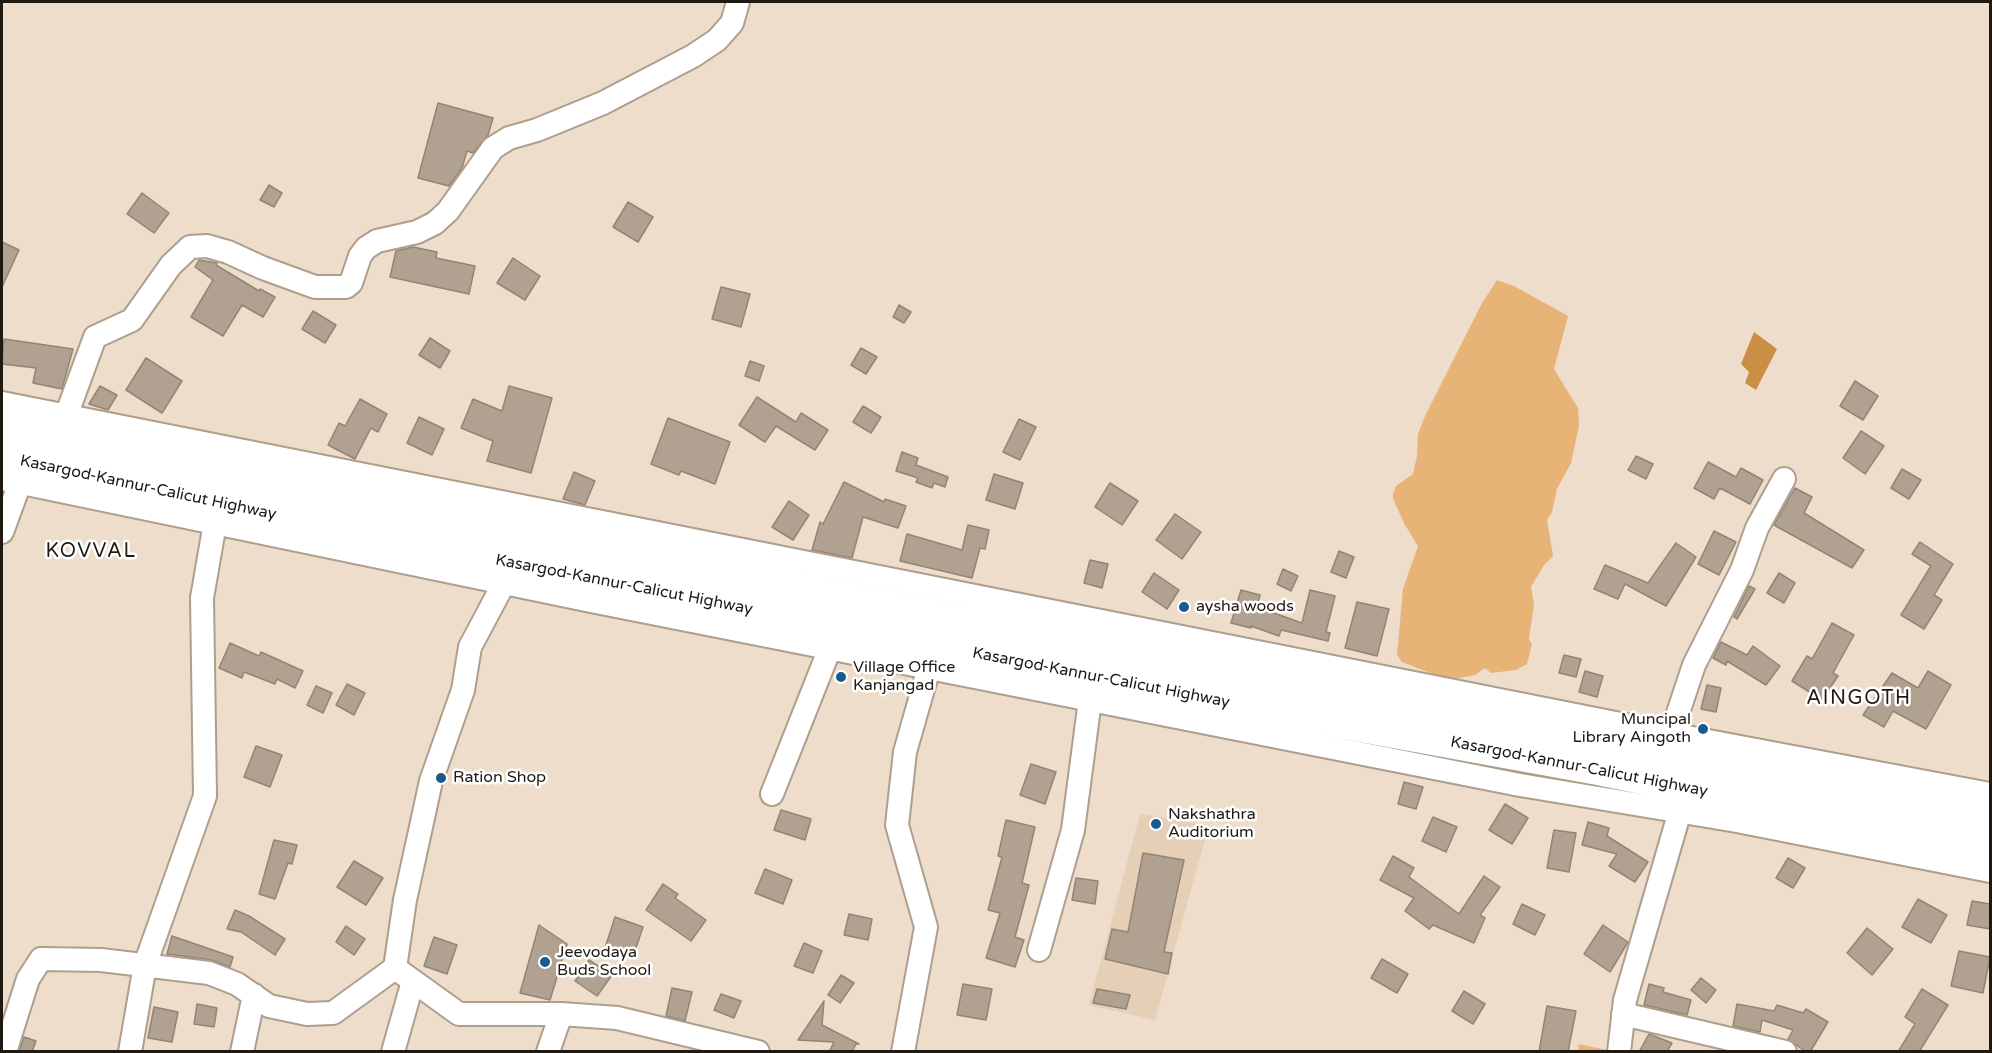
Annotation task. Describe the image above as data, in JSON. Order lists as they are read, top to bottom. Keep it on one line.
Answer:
{"streets":{"highway":["Kasargod-Kannur-Calicut Highway"]},"districts":["KOVVAL","AINGOTH"],"places":["aysha woods","Village Office Kanjangad","Muncipal Library Aingoth","Ration Shop","Nakshathra Auditorium","Jeevodaya Buds School"]}
